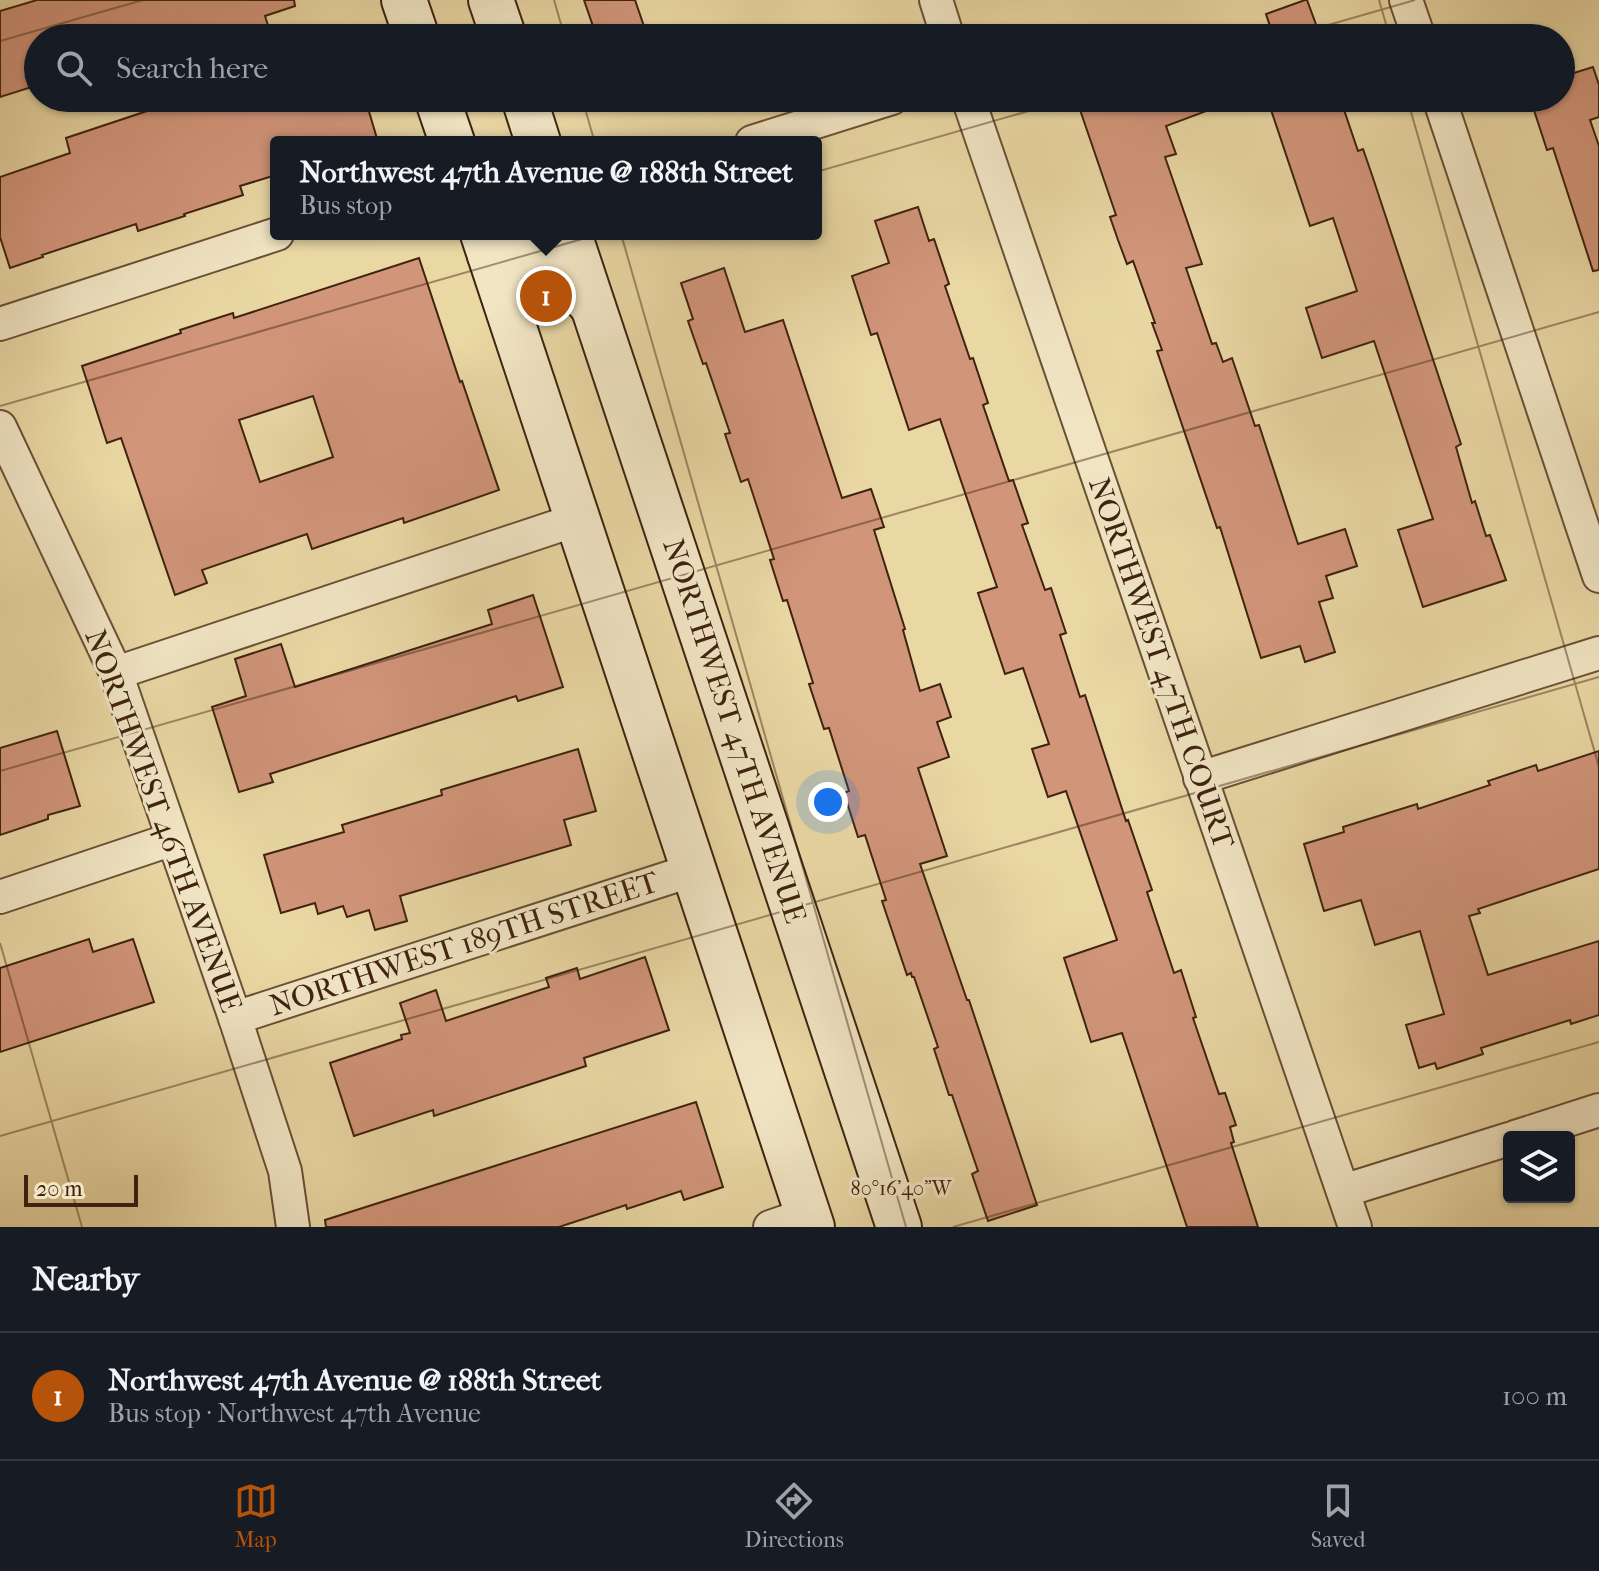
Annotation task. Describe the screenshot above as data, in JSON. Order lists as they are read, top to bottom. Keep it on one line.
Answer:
{"streets":{"main road":["NORTHWEST 47TH AVENUE"],"street":["NORTHWEST 47TH COURT","NORTHWEST 46TH AVENUE","NORTHWEST 189TH STREET"]},"crossings":[["NORTHWEST 46TH AVENUE","NORTHWEST 189TH STREET"]],"scale_bar":"20 m","page":{"search":"Search here","popup":["Northwest 47th Avenue @ 188th Street","Bus stop"],"pins":"1","scale":"20 m","heading":"Nearby","list":[{"mark":"1","name":"Northwest 47th Avenue @ 188th Street","note":"Bus stop · Northwest 47th Avenue","value":"100 m"}],"nav":["Map","Directions","Saved"]},"coordinates":["80°16'40\"W"]}
